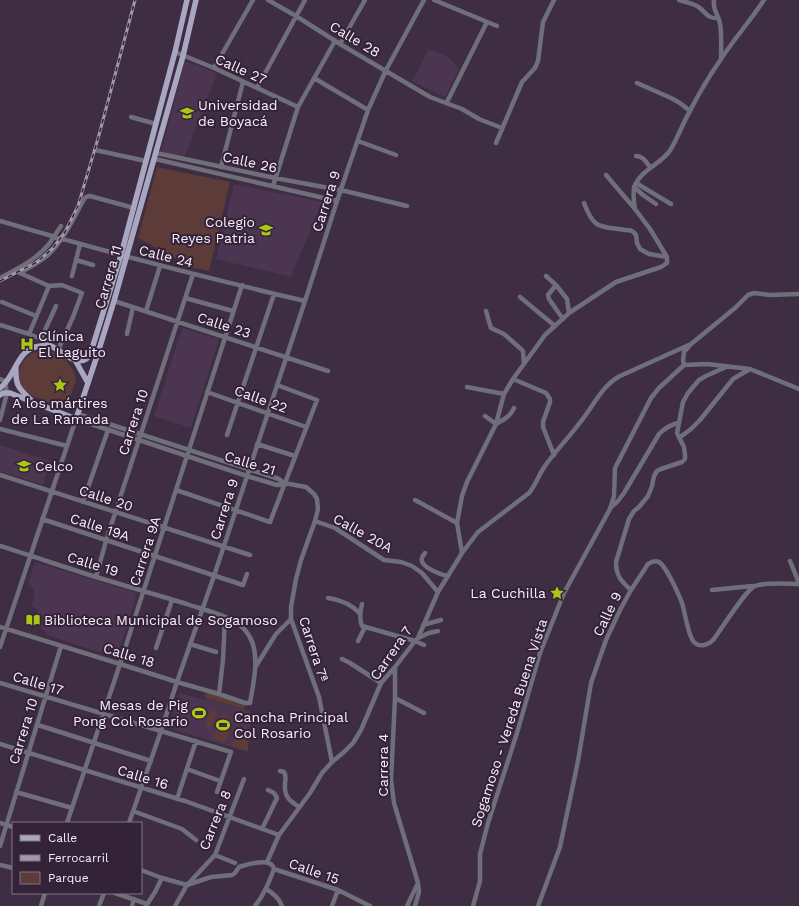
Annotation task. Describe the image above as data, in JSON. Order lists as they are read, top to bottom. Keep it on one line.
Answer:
{"streets":{"main road":["Carrera 11","Calle 21"],"street":["Calle 28","Calle 27","Calle 26","Carrera 9","Calle 24","Calle 23","Calle 22","Carrera 10","Calle 20","Calle 19A","Calle 20A","Carrera 9A","Calle 19","Calle 9","Carrera 7ª","Carrera 7","Calle 18","Calle 17","Sogamoso - Vereda Buena Vista","Carrera 4","Calle 16","Carrera 8","Calle 15"]},"crossings":[["Calle 28","Carrera 9"],["Calle 27","Carrera 11"],["Calle 26","Carrera 9"],["Calle 26","Carrera 11"],["Carrera 9","Calle 24"],["Carrera 9","Calle 23"],["Carrera 9","Calle 22"],["Carrera 9","Calle 21"],["Carrera 9","Calle 20"],["Carrera 9","Calle 19A"],["Carrera 9","Calle 19"],["Carrera 9","Calle 18"],["Carrera 9","Calle 17"],["Carrera 9","Calle 16"],["Calle 24","Carrera 11"],["Calle 24","Carrera 10"],["Calle 24","Carrera 9A"],["Carrera 11","Calle 23"],["Carrera 11","Calle 21"],["Carrera 11","Calle 20"],["Carrera 11","Calle 19A"],["Carrera 11","Calle 19"],["Carrera 11","Calle 18"],["Calle 23","Carrera 10"],["Calle 23","Carrera 9A"],["Calle 22","Carrera 9A"],["Carrera 10","Calle 21"],["Carrera 10","Calle 20"],["Carrera 10","Calle 19A"],["Carrera 10","Calle 19"],["Carrera 10","Calle 18"],["Carrera 10","Calle 17"],["Carrera 10","Calle 16"],["Calle 21","Carrera 9A"],["Calle 21","Carrera 7ª"],["Calle 20","Carrera 9A"],["Calle 19A","Carrera 9A"],["Calle 20A","Carrera 7ª"],["Calle 20A","Carrera 7"],["Carrera 9A","Calle 19"],["Carrera 9A","Calle 18"],["Carrera 9A","Calle 17"],["Carrera 9A","Calle 16"],["Carrera 7ª","Carrera 7"],["Carrera 7","Carrera 4"],["Carrera 7","Calle 16"],["Carrera 7","Calle 15"],["Calle 16","Carrera 8"]],"places":{"school or university":["Universidad de Boyacá","Colegio Reyes Patria","Celco"],"hospital":["Clínica El Laguito"],"place":["A los mártires de La Ramada","La Cuchilla"],"library":["Biblioteca Municipal de Sogamoso"],"sports":["Mesas de Pig Pong Col Rosario","Cancha Principal Col Rosario"]},"legend":["Calle","Ferrocarril","Parque"]}
